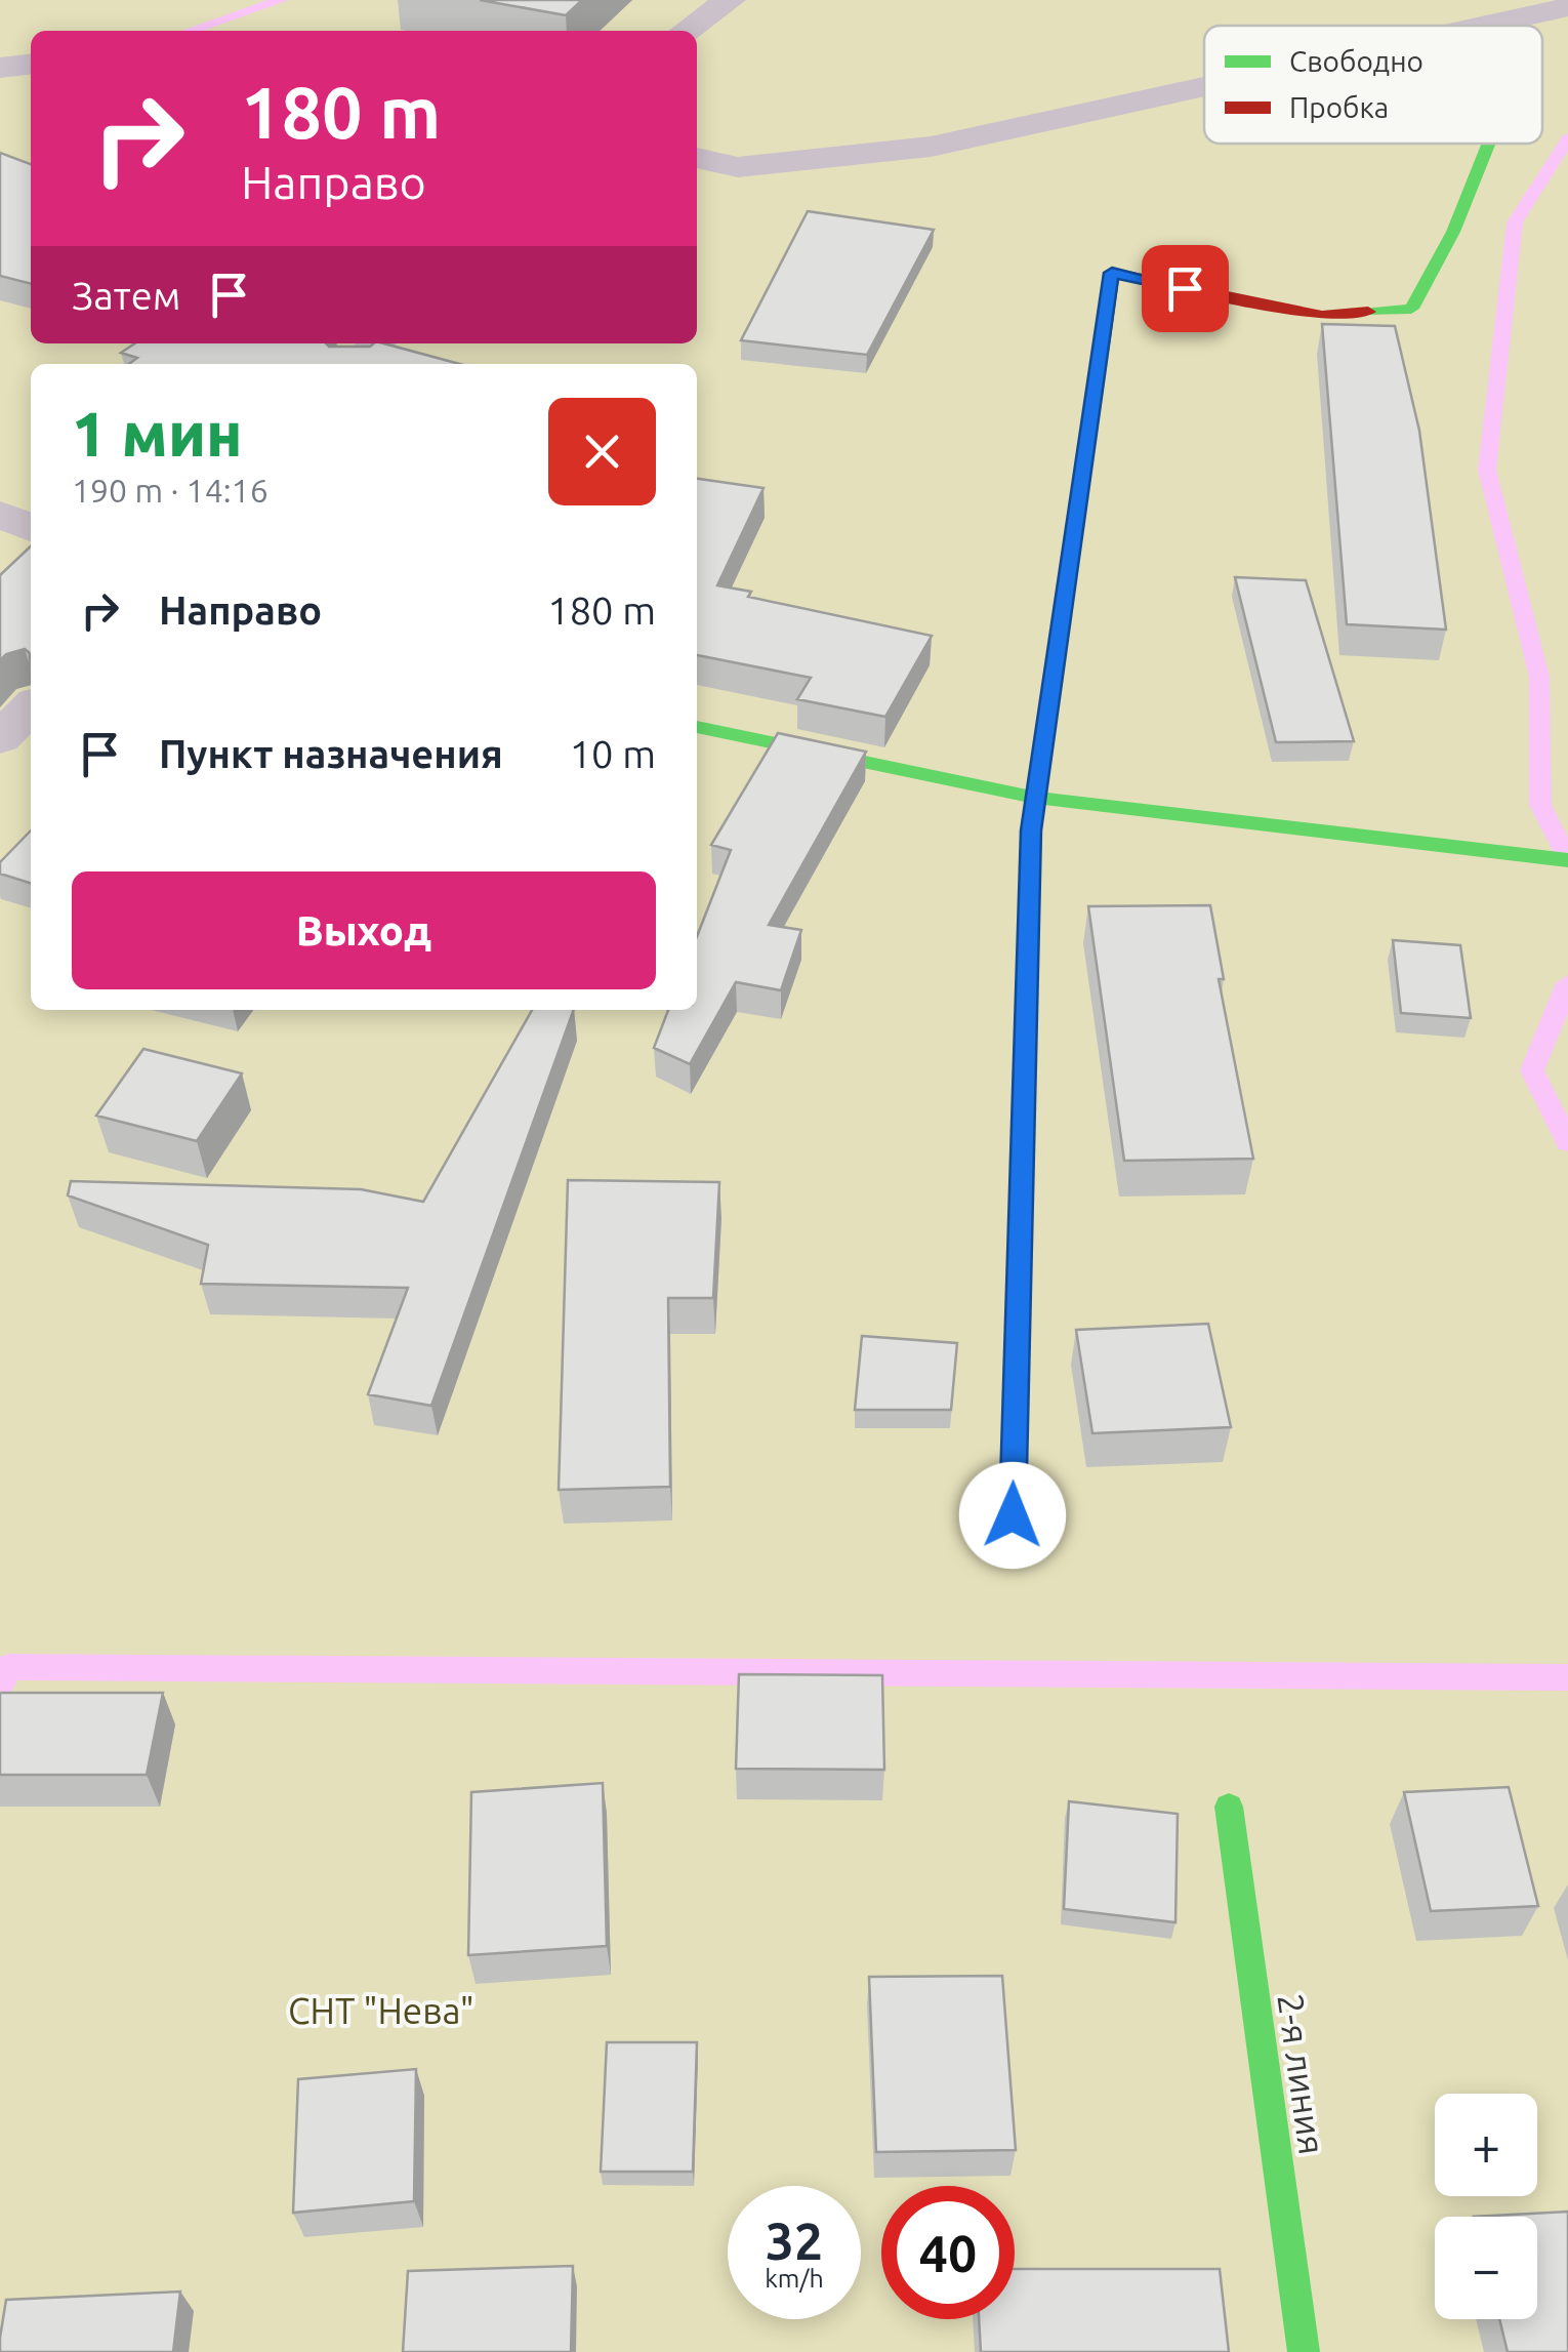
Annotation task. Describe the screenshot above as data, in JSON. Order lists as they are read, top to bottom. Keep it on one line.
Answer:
{"streets":{"street":["2-я линия"]},"parks":["СНТ \"Нева\""],"legend":["Свободно","Пробка"],"page":{"turn":["180 m","Направо"],"then":"Затем","heading":["1 мин","190 m · 14:16"],"list":[{"name":"Направо","value":"180 m"},{"name":"Пункт назначения","value":"10 m"}],"buttons":"Выход","map_buttons":["+","−"],"speed":"32 km/h","limit":"40"}}
